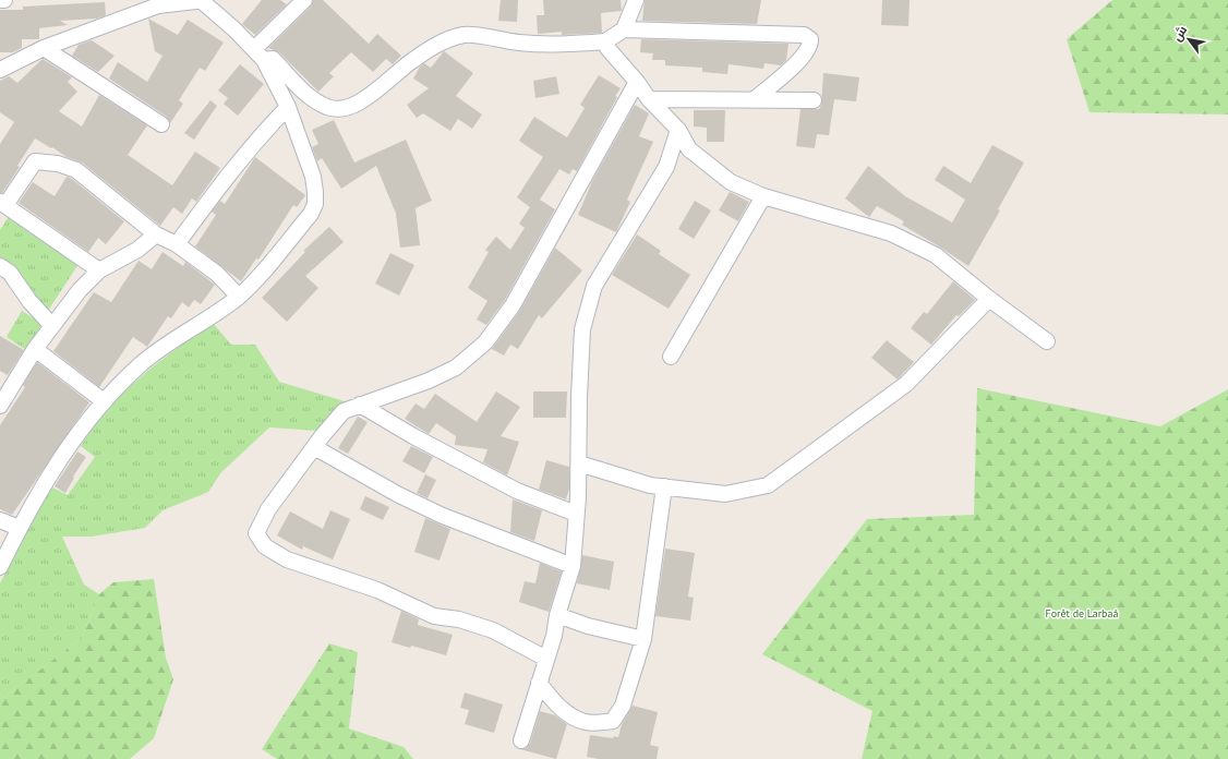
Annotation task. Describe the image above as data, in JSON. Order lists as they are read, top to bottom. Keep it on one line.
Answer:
{"parks":["Forêt de Larbaâ"],"north":"top left"}
